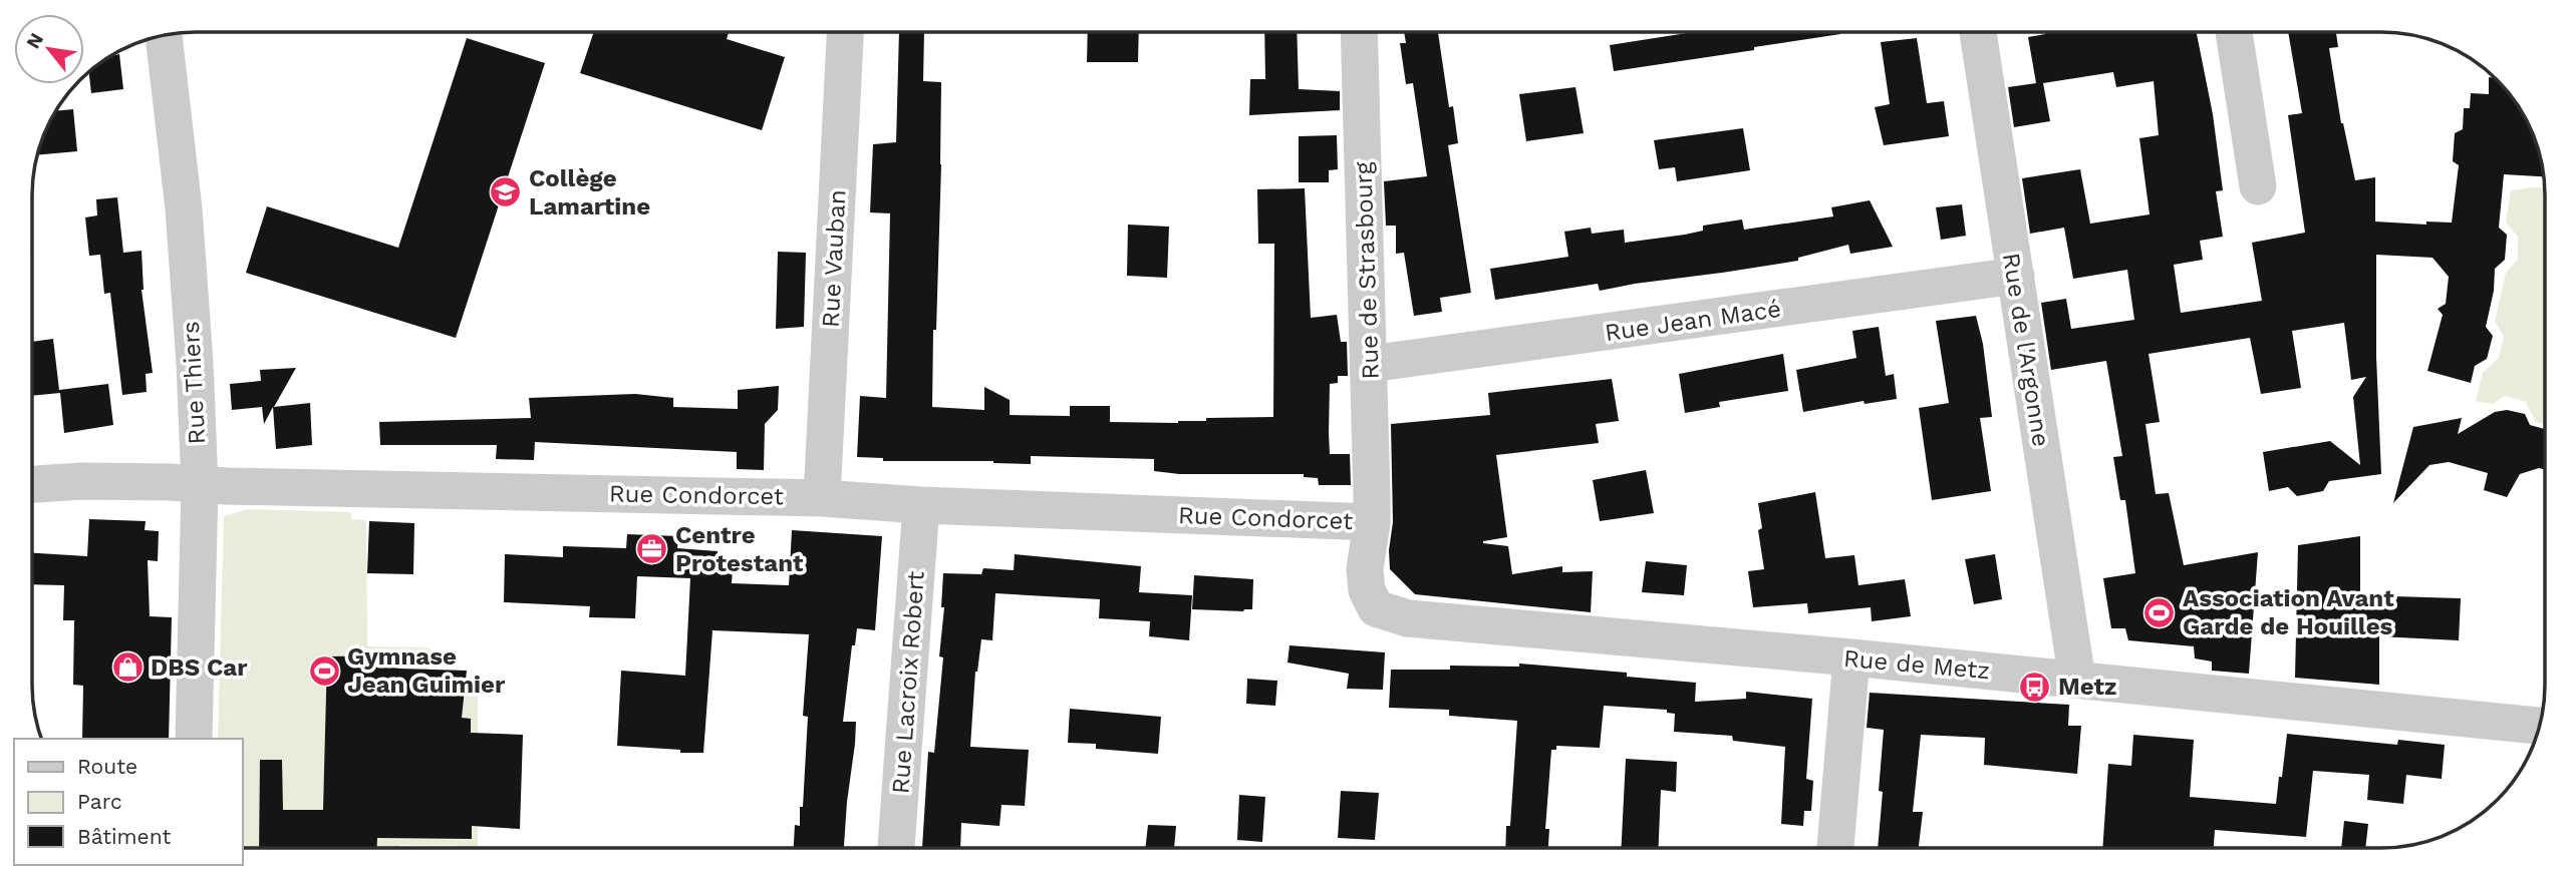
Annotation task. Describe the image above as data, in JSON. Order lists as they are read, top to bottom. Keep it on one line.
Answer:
{"streets":{"street":["Rue Vauban","Rue de Strasbourg","Rue Jean Macé","Rue de l'Argonne","Rue Thiers","Rue Condorcet","Rue de Metz","Rue Lacroix Robert"]},"crossings":[["Rue Vauban","Rue Condorcet"],["Rue de Strasbourg","Rue Jean Macé"],["Rue de Strasbourg","Rue Condorcet"],["Rue de Strasbourg","Rue de Metz"],["Rue Jean Macé","Rue de l'Argonne"],["Rue de l'Argonne","Rue de Metz"],["Rue Thiers","Rue Condorcet"],["Rue Condorcet","Rue de Metz"],["Rue Condorcet","Rue Lacroix Robert"]],"places":{"school or university":["Collège Lamartine"],"office":["Centre Protestant"],"sports":["Association Avant Garde de Houilles","Gymnase Jean Guimier"],"shop":["DBS Car"],"bus stop":["Metz"]},"legend":["Route","Parc","Bâtiment"],"north":"top left"}
